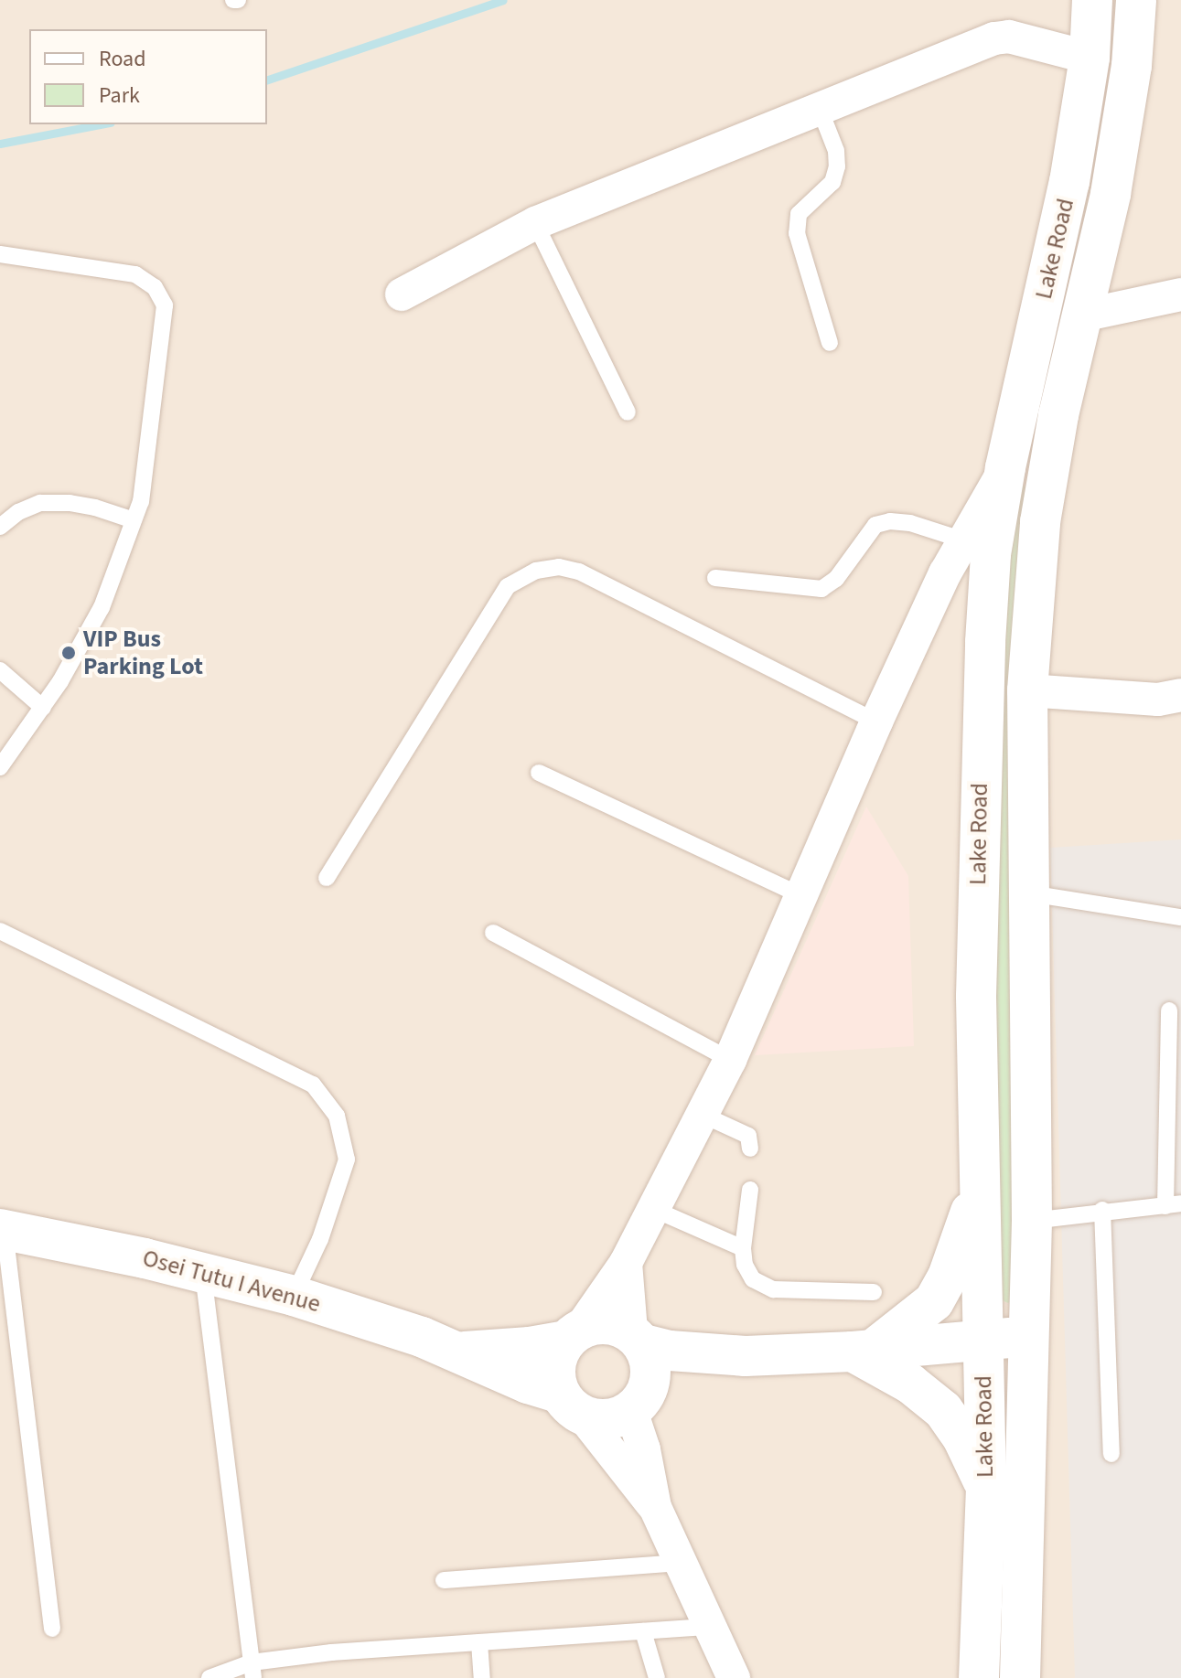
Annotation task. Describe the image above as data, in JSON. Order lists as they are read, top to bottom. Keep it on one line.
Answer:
{"streets":{"main road":["Lake Road","Osei Tutu I Avenue"]},"places":["VIP Bus Parking Lot"],"legend":["Road","Park"]}
